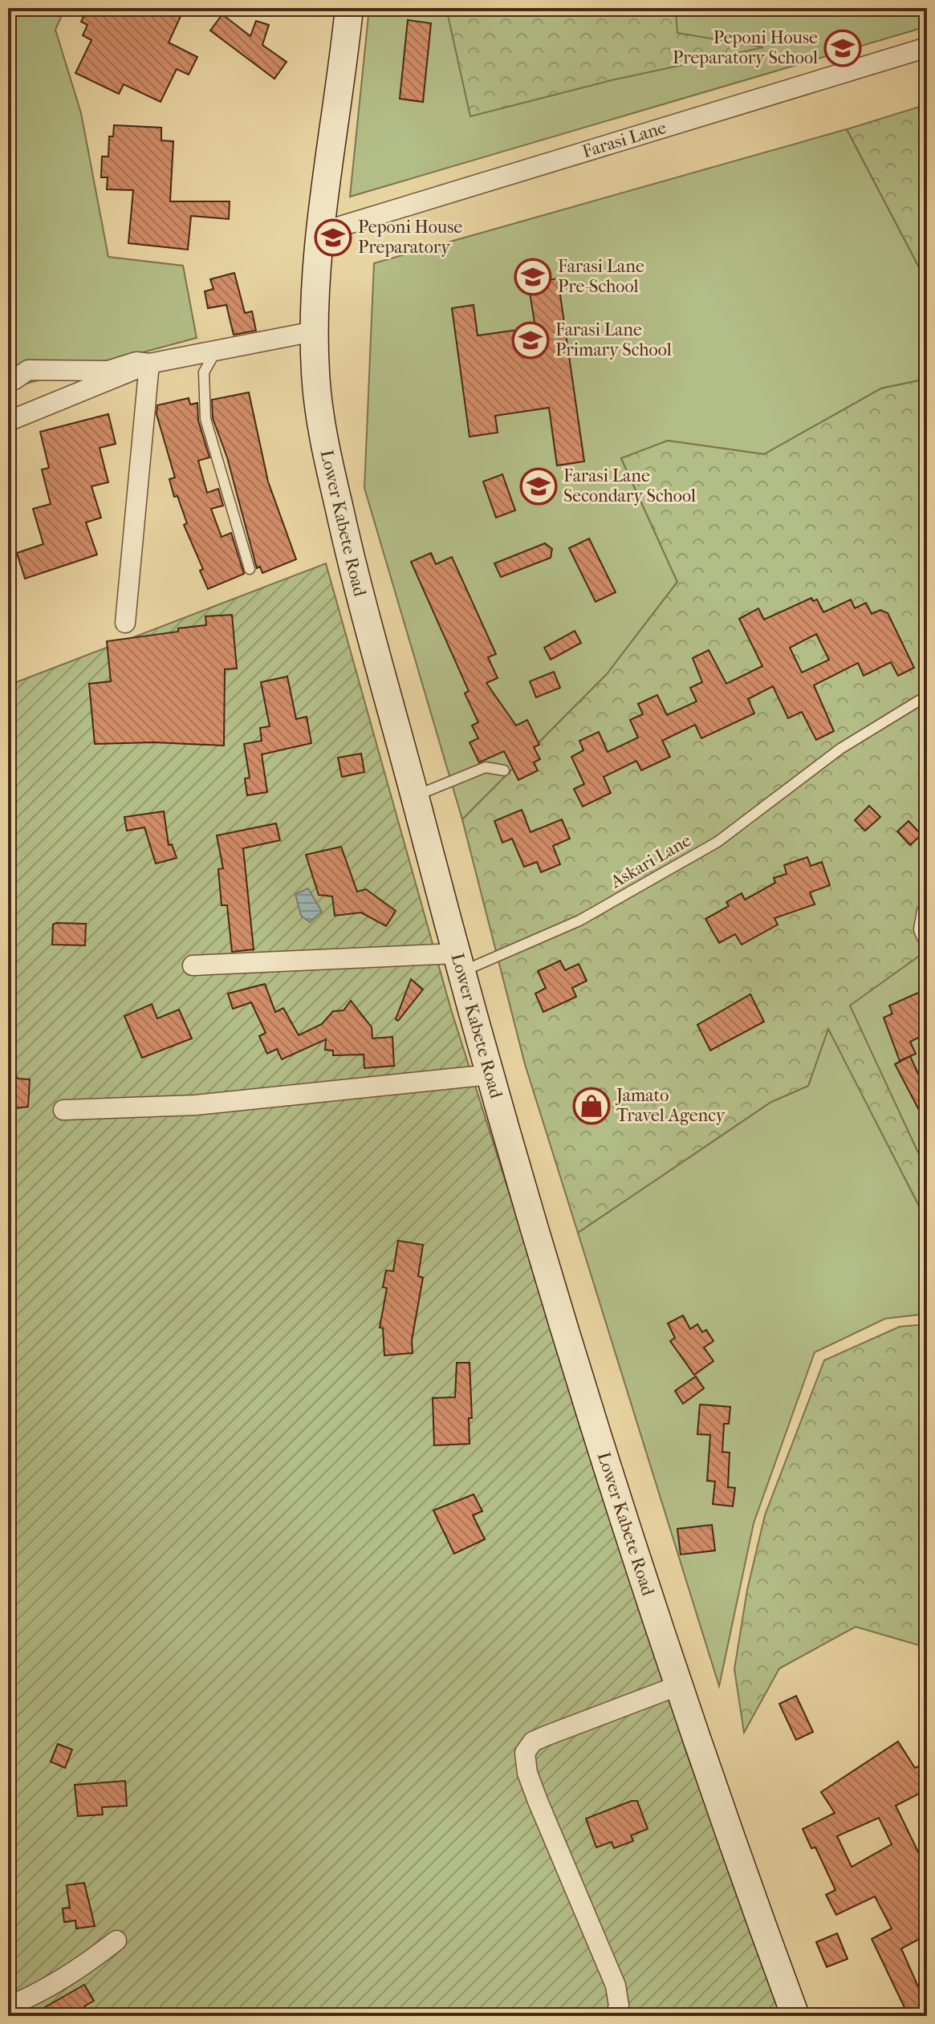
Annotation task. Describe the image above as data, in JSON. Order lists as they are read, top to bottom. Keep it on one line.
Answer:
{"streets":{"main road":["Lower Kabete Road"],"street":["Farasi Lane"],"lane":["Askari Lane"]},"crossings":[["Farasi Lane","Lower Kabete Road"],["Lower Kabete Road","Askari Lane"]],"places":{"school or university":["Peponi House Preparatory School","Peponi House Preparatory","Farasi Lane Pre-School","Farasi Lane Primary School","Farasi Lane Secondary School"],"shop":["Jamato Travel Agency"]}}
